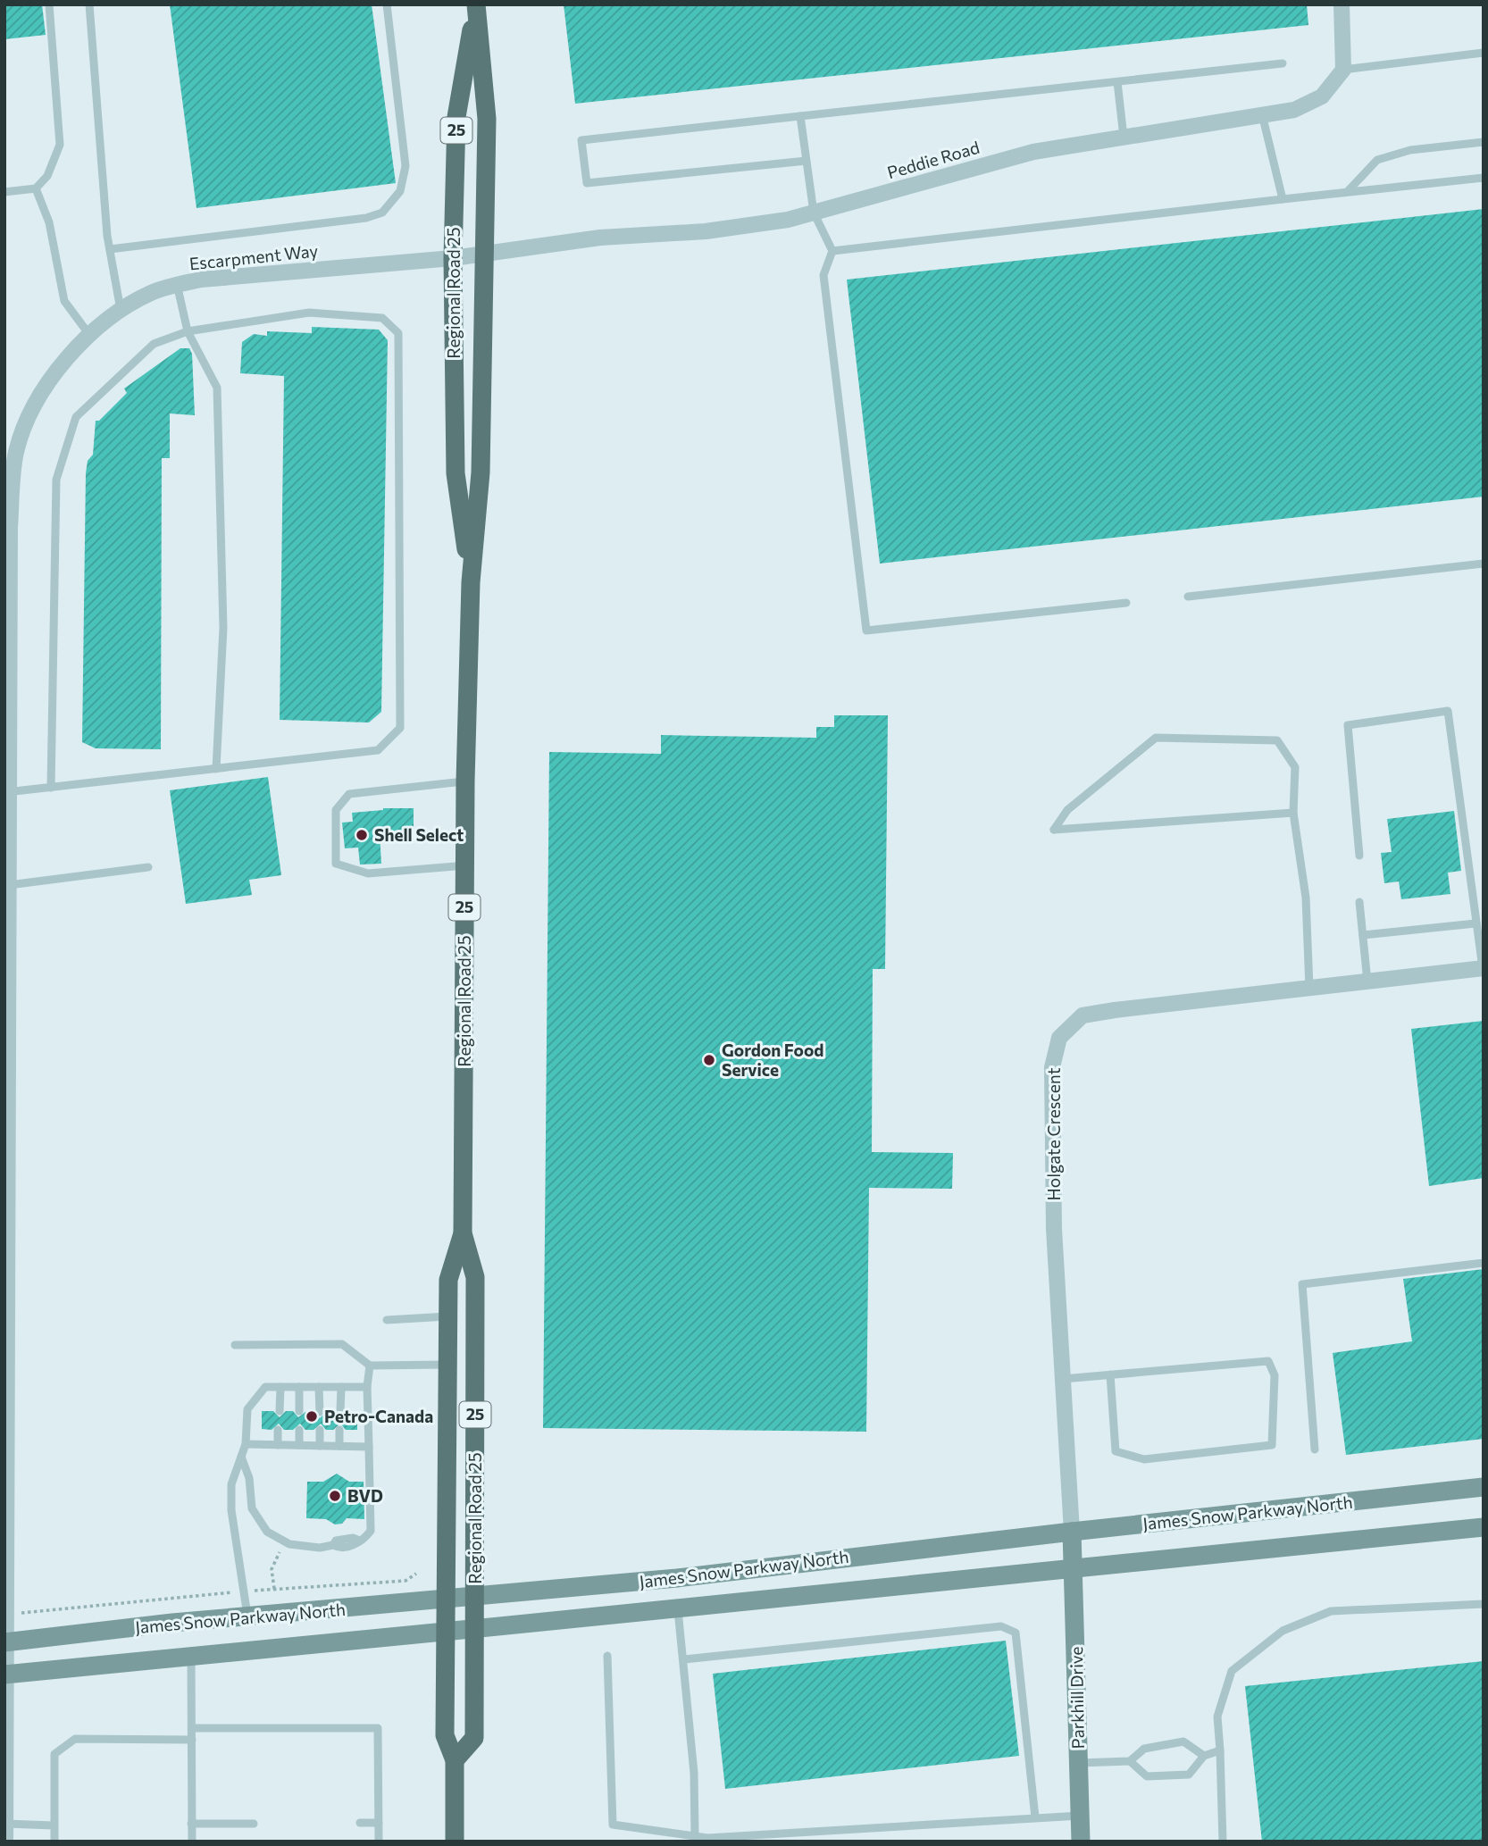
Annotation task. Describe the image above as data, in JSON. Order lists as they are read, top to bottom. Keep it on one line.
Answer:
{"streets":{"main road":["25","Regional Road 25","Holgate Crescent","James Snow Parkway North","Parkhill Drive"],"street":["Peddie Road","Escarpment Way"]},"crossings":[["Peddie Road","Escarpment Way"],["Peddie Road","Regional Road 25"],["Escarpment Way","Regional Road 25"],["Escarpment Way","James Snow Parkway North"],["Regional Road 25","James Snow Parkway North"],["Holgate Crescent","James Snow Parkway North"],["Holgate Crescent","Parkhill Drive"],["James Snow Parkway North","Parkhill Drive"]],"places":["Shell Select","Gordon Food Service","Petro-Canada","BVD"]}
